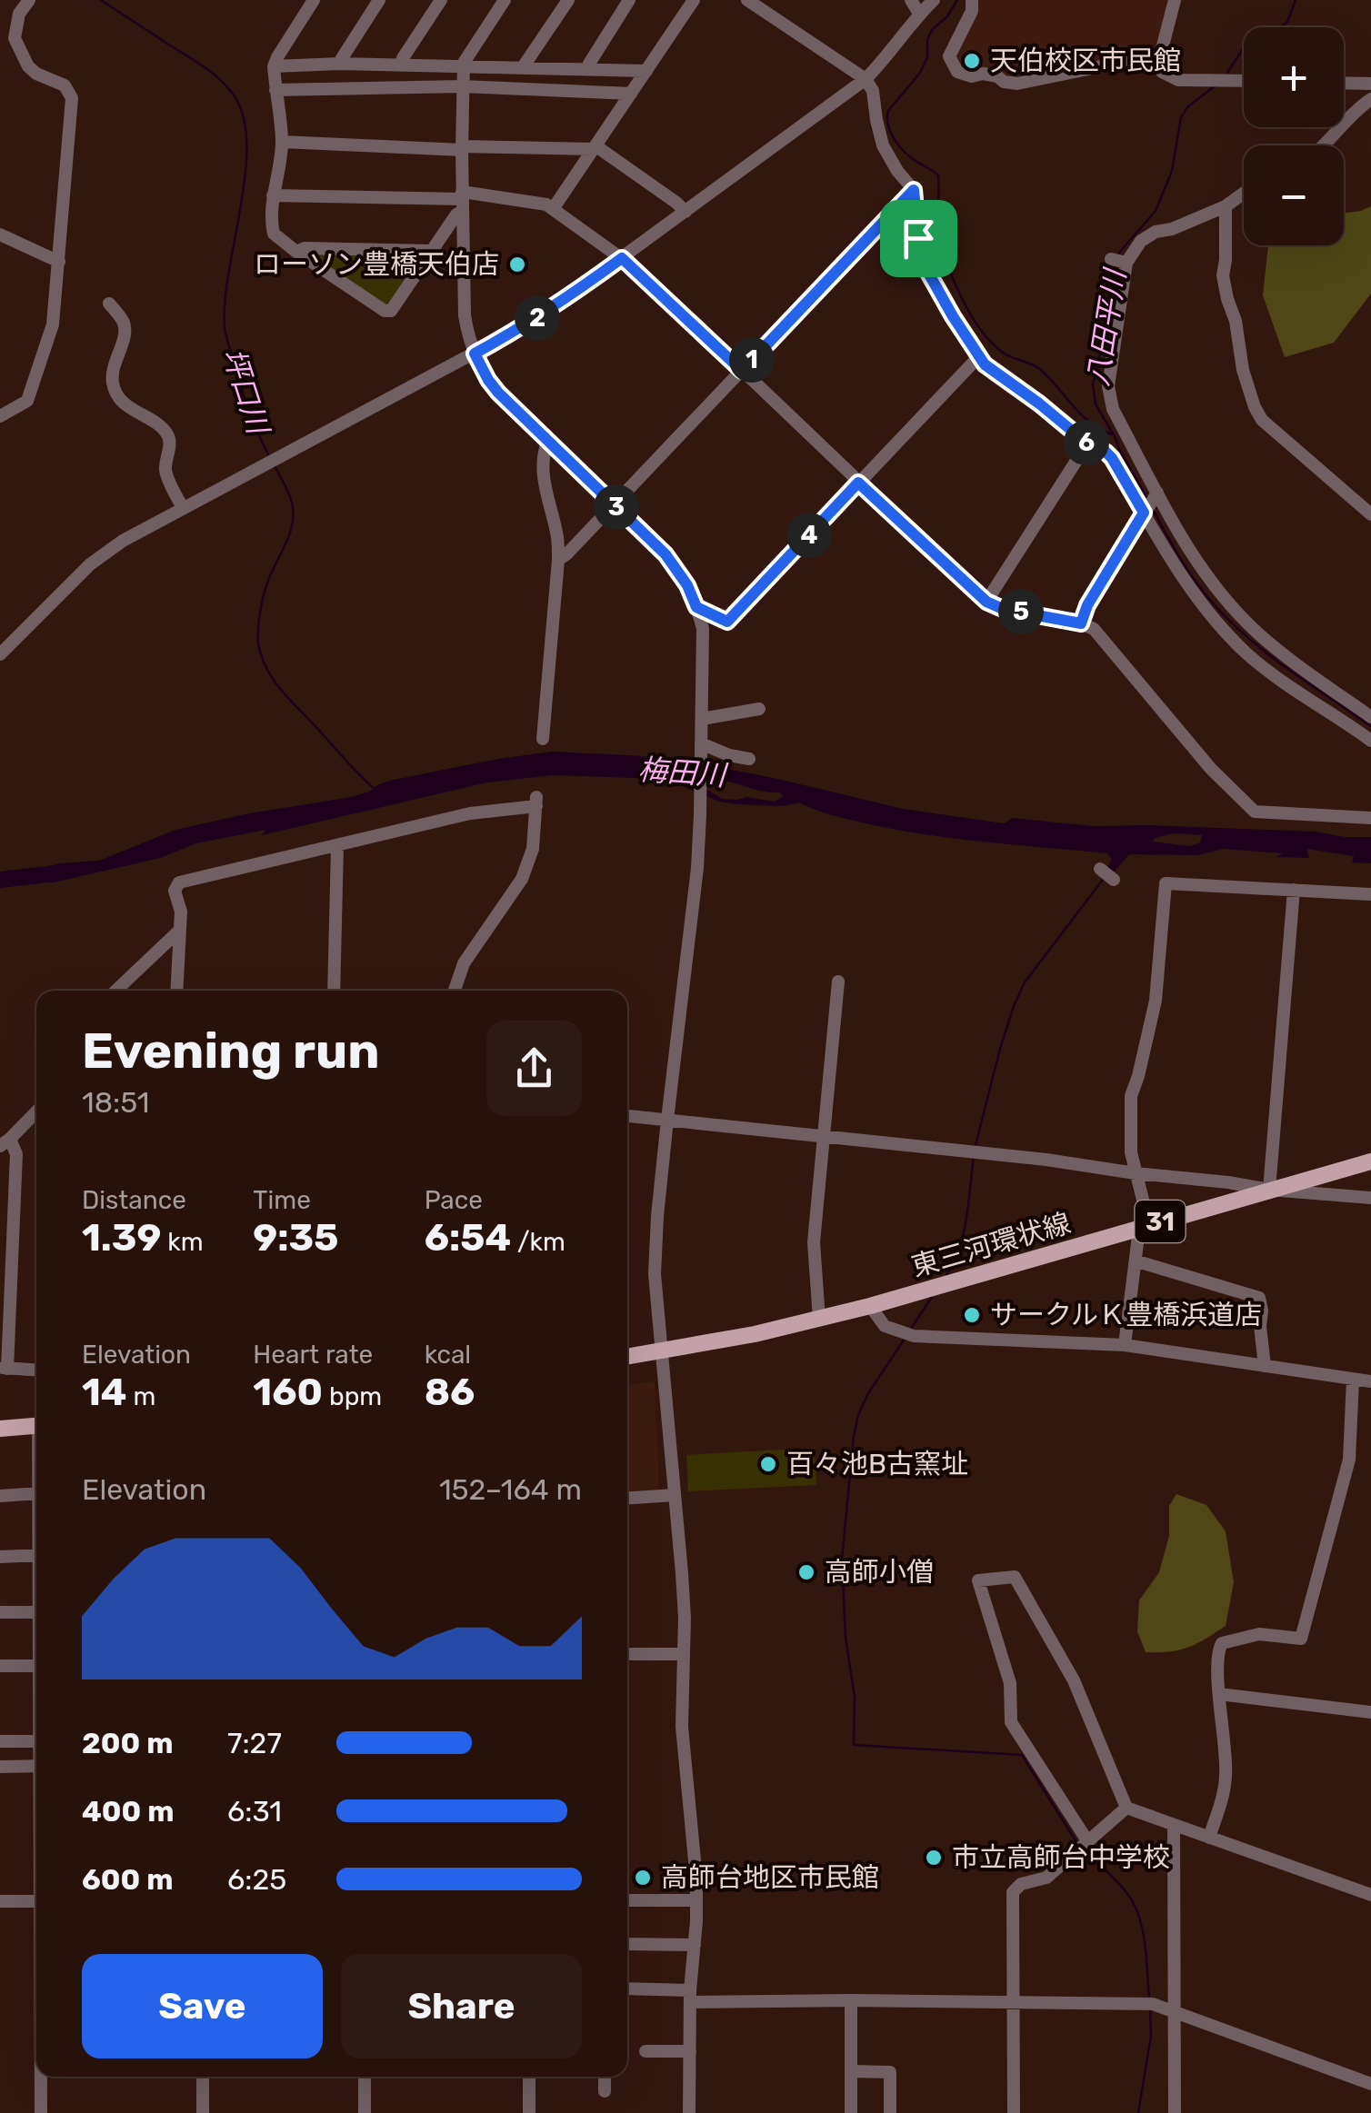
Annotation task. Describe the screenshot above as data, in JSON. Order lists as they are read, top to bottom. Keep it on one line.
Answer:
{"streets":{"main road":["31","東三河環状線"]},"water":["八田平川","坪口川","梅田川"],"places":["天伯校区市民館","ローソン豊橋天伯店","サークルＫ豊橋浜道店","百々池B古窯址","高師小僧","市立高師台中学校","高師台地区市民館"],"page":{"map_buttons":["+","−"],"pins":["2","1","6","3","4","5"],"heading":["Evening run","18:51"],"stats":[["Distance","1.39 km"],["Time","9:35"],["Pace","6:54 /km"],["Elevation","14 m"],["Heart rate","160 bpm"],["kcal","86"]],"chart":["Elevation","152–164 m"],"list":[{"name":"200 m","note":"7:27"},{"name":"400 m","note":"6:31"},{"name":"600 m","note":"6:25"}],"buttons":["Save","Share"]}}
